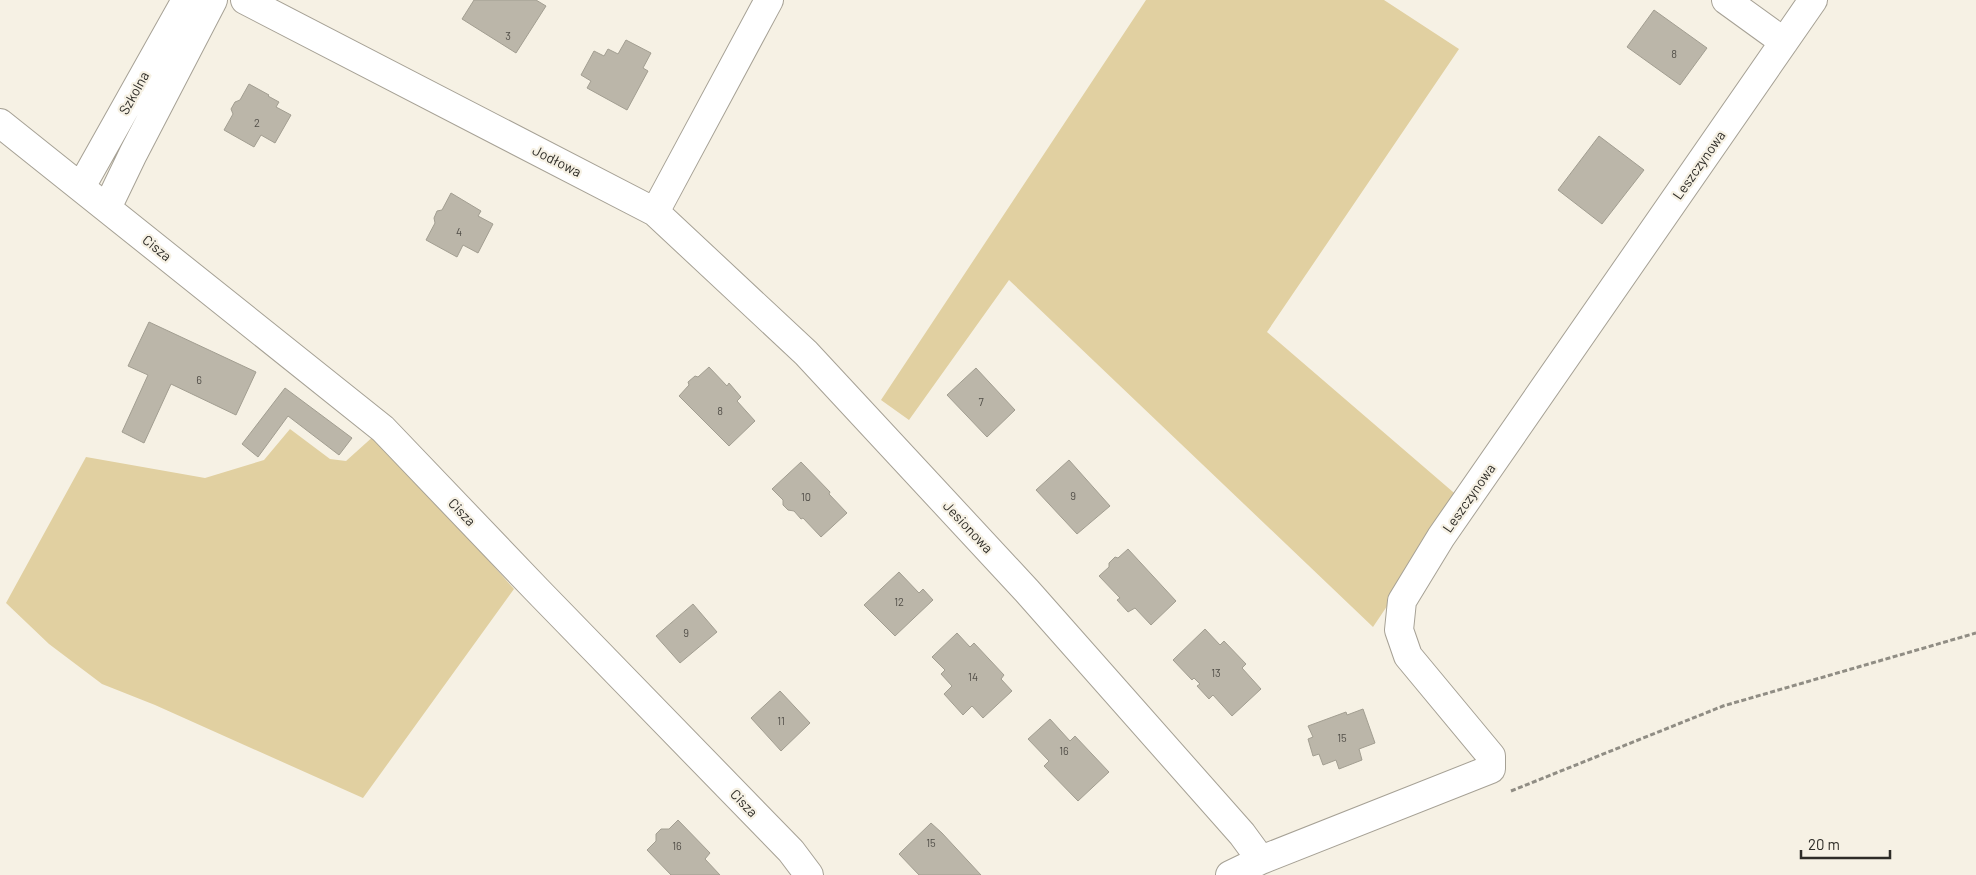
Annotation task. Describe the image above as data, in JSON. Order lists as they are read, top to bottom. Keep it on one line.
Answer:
{"streets":{"street":["Szkolna","Jodłowa","Leszczynowa","Cisza","Jesionowa"]},"crossings":[["Szkolna","Cisza"],["Jodłowa","Jesionowa"],["Leszczynowa","Jesionowa"]],"house_numbers":["3","8","2","4","6","7","8","9","10","12","9","13","14","11","15","16","15","16"],"scale_bar":"20 m"}
